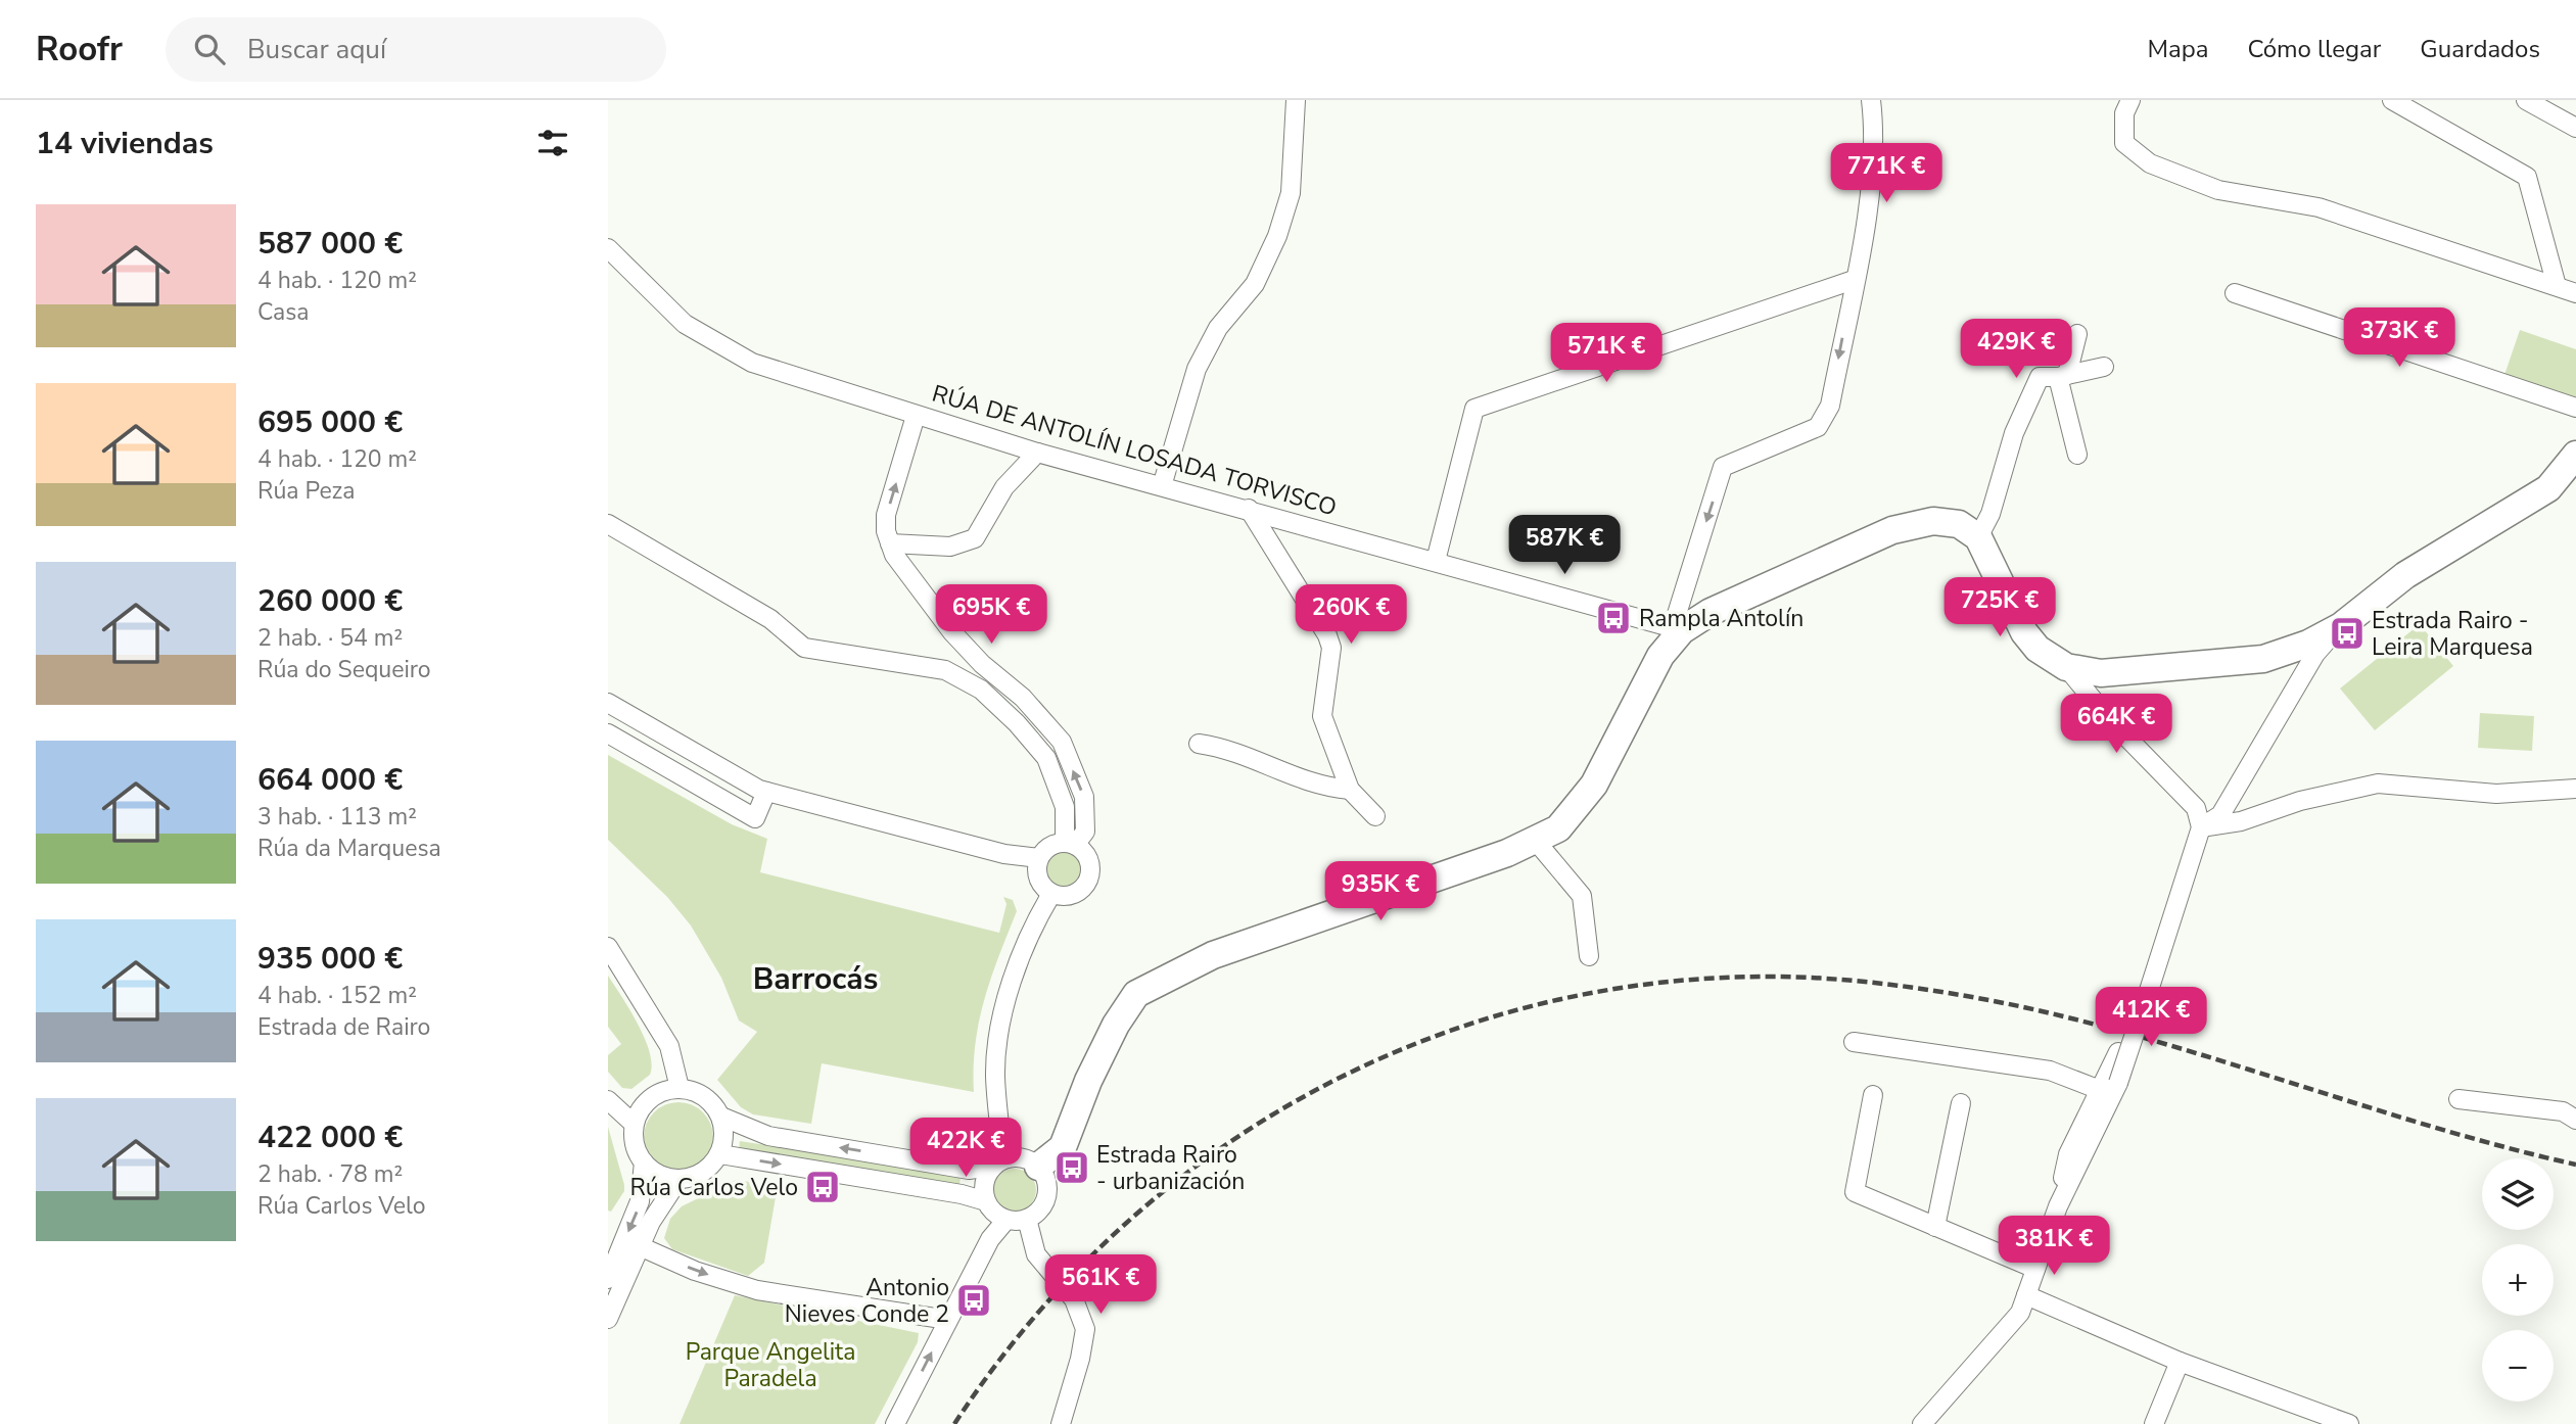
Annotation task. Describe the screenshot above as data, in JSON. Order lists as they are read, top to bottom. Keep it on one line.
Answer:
{"streets":{"street":["RÚA DE ANTOLÍN LOSADA TORVISCO"]},"districts":["Barrocás"],"parks":["Parque Angelita Paradela"],"places":{"bus stop":["Rampla Antolín","Estrada Rairo - Leira Marquesa","Estrada Rairo - urbanización","Rúa Carlos Velo","Antonio Nieves Conde 2"]},"page":{"header":"Roofr","search":"Buscar aquí","nav":["Mapa","Cómo llegar","Guardados"],"heading":"14 viviendas","price":["771K €","373K €","429K €","571K €","587K €","725K €","695K €","260K €","664K €","935K €","412K €","422K €","381K €","561K €"],"list":[{"name":"587 000 €","note":"4 hab. · 120 m² · Casa"},{"name":"695 000 €","note":"4 hab. · 120 m² · Rúa Peza"},{"name":"260 000 €","note":"2 hab. · 54 m² · Rúa do Sequeiro"},{"name":"664 000 €","note":"3 hab. · 113 m² · Rúa da Marquesa"},{"name":"935 000 €","note":"4 hab. · 152 m² · Estrada de Rairo"},{"name":"422 000 €","note":"2 hab. · 78 m² · Rúa Carlos Velo"}],"map_buttons":["+","−"]}}
